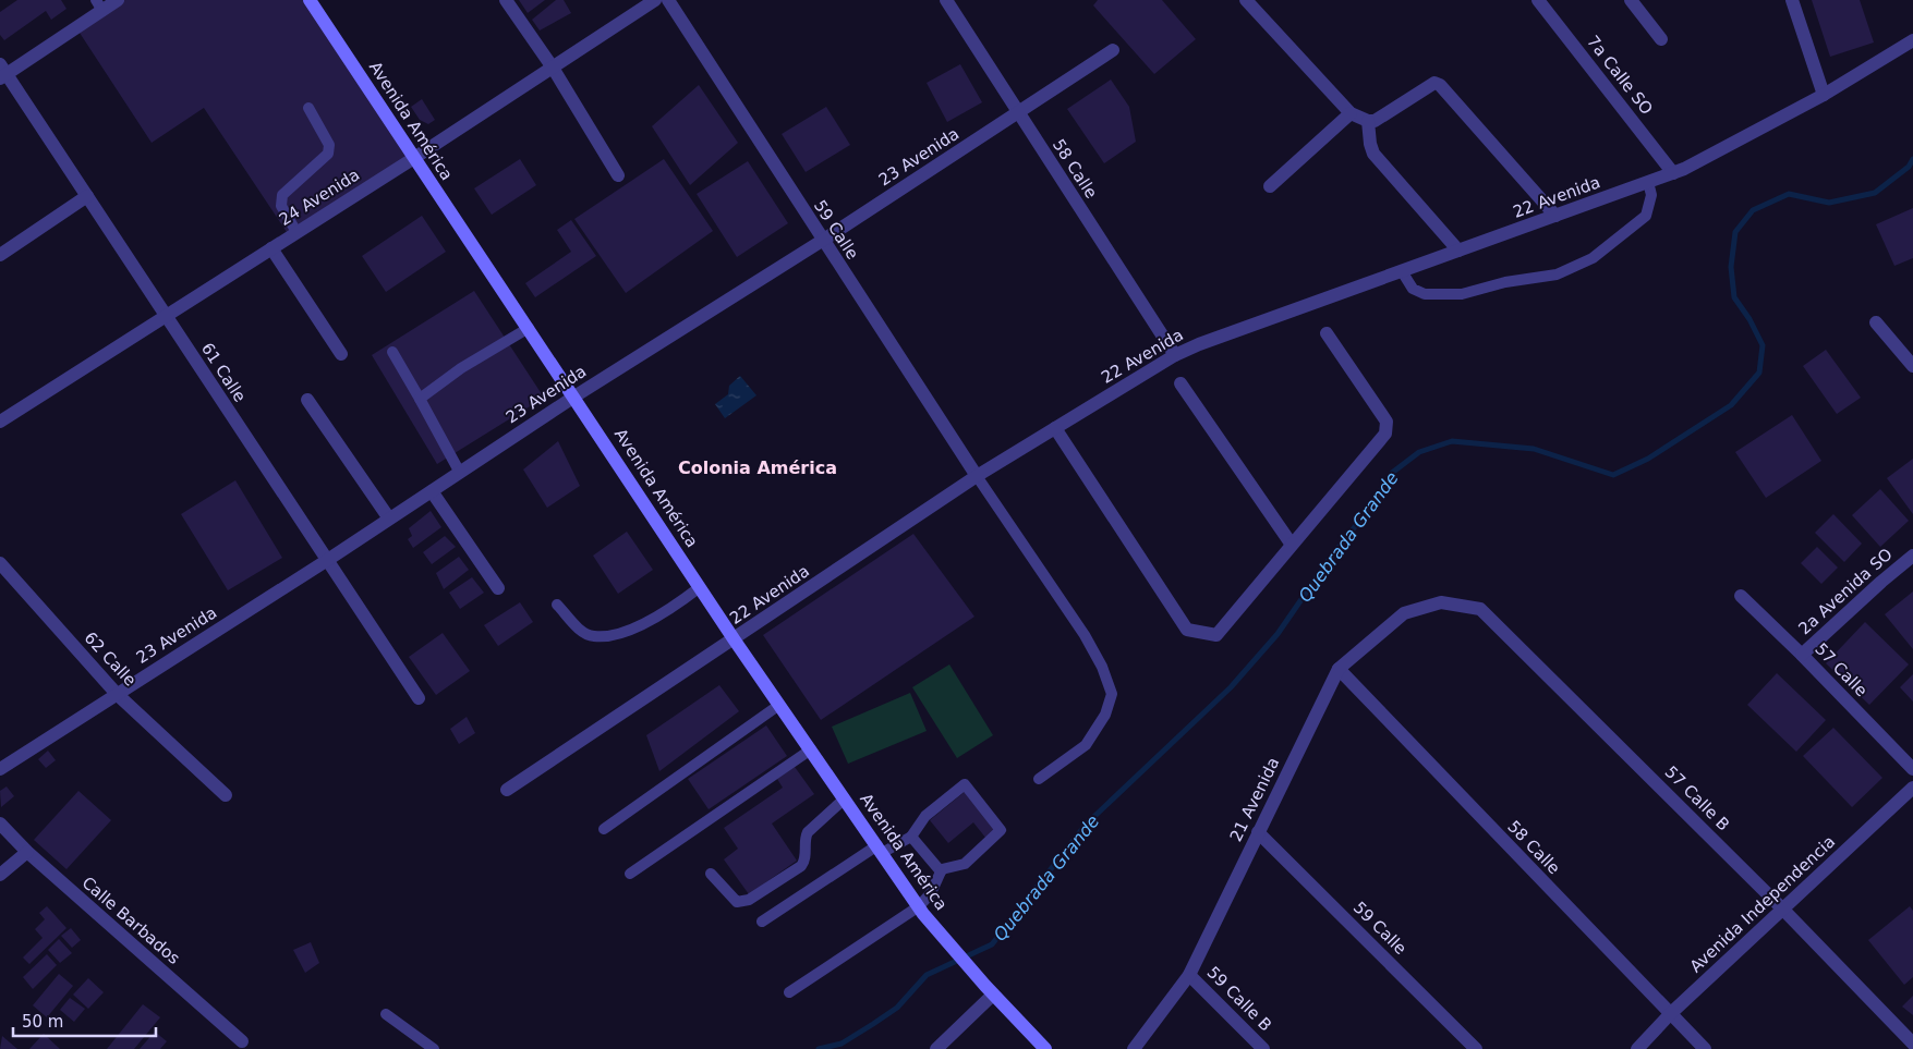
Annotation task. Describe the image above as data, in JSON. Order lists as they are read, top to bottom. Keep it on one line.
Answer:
{"streets":{"main road":["Avenida América"],"street":["7a Calle SO","23 Avenida","58 Calle","24 Avenida","22 Avenida","59 Calle","61 Calle","2a Avenida SO","62 Calle","57 Calle","57 Calle B","21 Avenida","Avenida Independencia","Calle Barbados","59 Calle B"]},"crossings":[["7a Calle SO","22 Avenida"],["Avenida América","23 Avenida"],["Avenida América","24 Avenida"],["Avenida América","22 Avenida"],["23 Avenida","58 Calle"],["23 Avenida","59 Calle"],["23 Avenida","61 Calle"],["23 Avenida","62 Calle"],["58 Calle","22 Avenida"],["58 Calle","21 Avenida"],["58 Calle","Avenida Independencia"],["24 Avenida","61 Calle"],["22 Avenida","59 Calle"],["59 Calle","21 Avenida"],["2a Avenida SO","57 Calle"],["57 Calle B","21 Avenida"],["57 Calle B","Avenida Independencia"],["21 Avenida","59 Calle B"]],"districts":["Colonia América"],"water":["Quebrada Grande"],"scale_bar":"50 m"}
